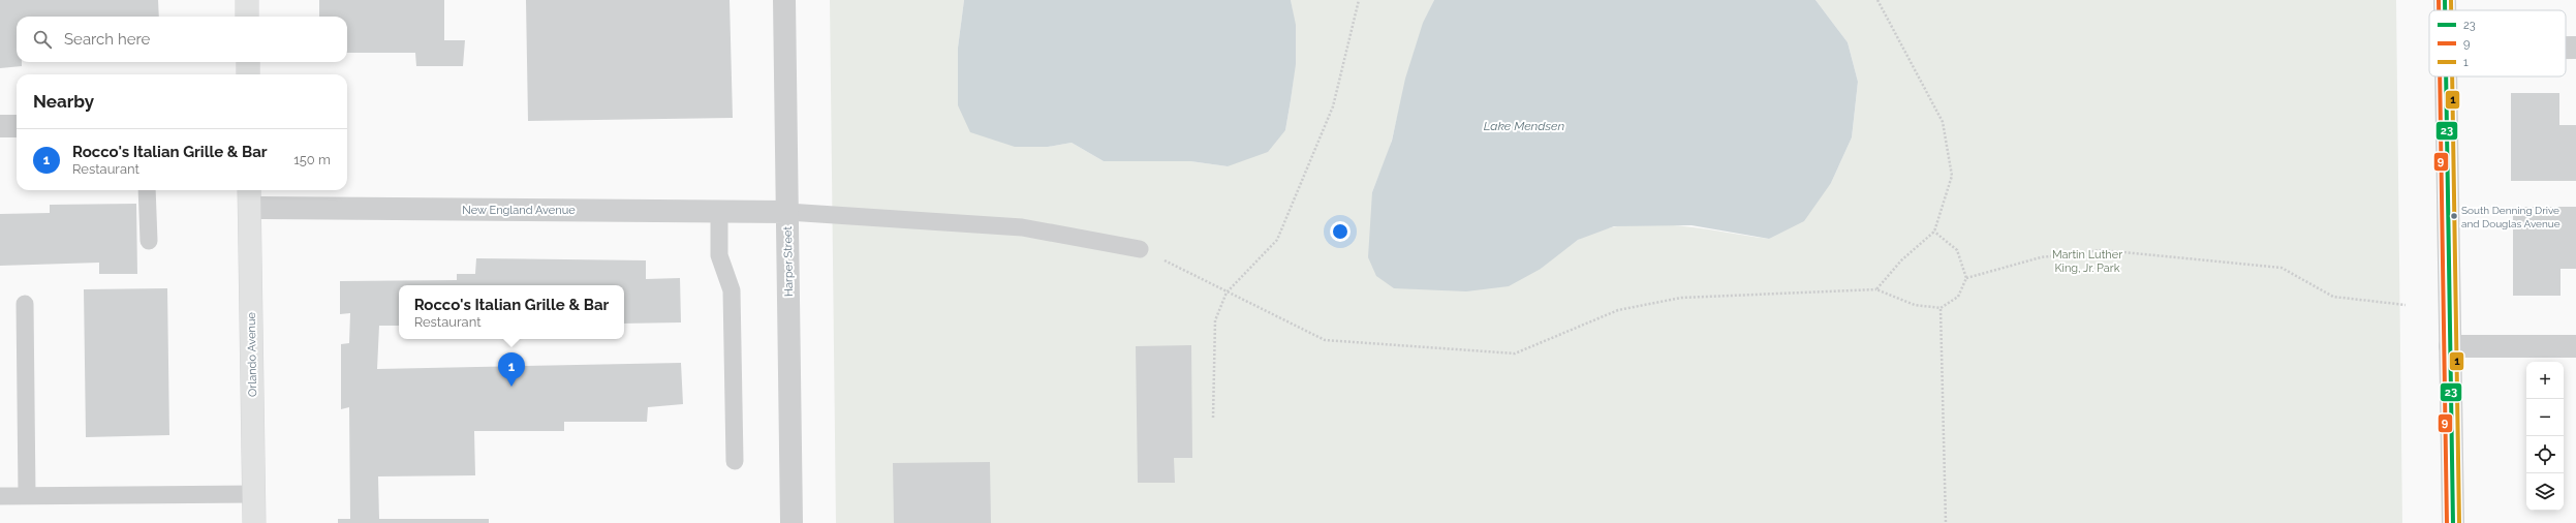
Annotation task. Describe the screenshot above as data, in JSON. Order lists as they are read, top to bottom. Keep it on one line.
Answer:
{"streets":{"main road":["Orlando Avenue"],"street":["New England Avenue","Harper Street"]},"crossings":[["New England Avenue","Harper Street"],["New England Avenue","Orlando Avenue"]],"water":["Lake Mendsen"],"parks":["Martin Luther King, Jr. Park"],"places":["South Denning Drive and Douglas Avenue"],"lines":["transit line 23","transit line 9","transit line 1"],"legend":["23","9","1"],"page":{"search":"Search here","heading":"Nearby","list":[{"mark":"1","name":"Rocco's Italian Grille & Bar","note":"Restaurant","value":"150 m"}],"popup":["Rocco's Italian Grille & Bar","Restaurant"],"pins":"1","map_buttons":["+","−"]}}
